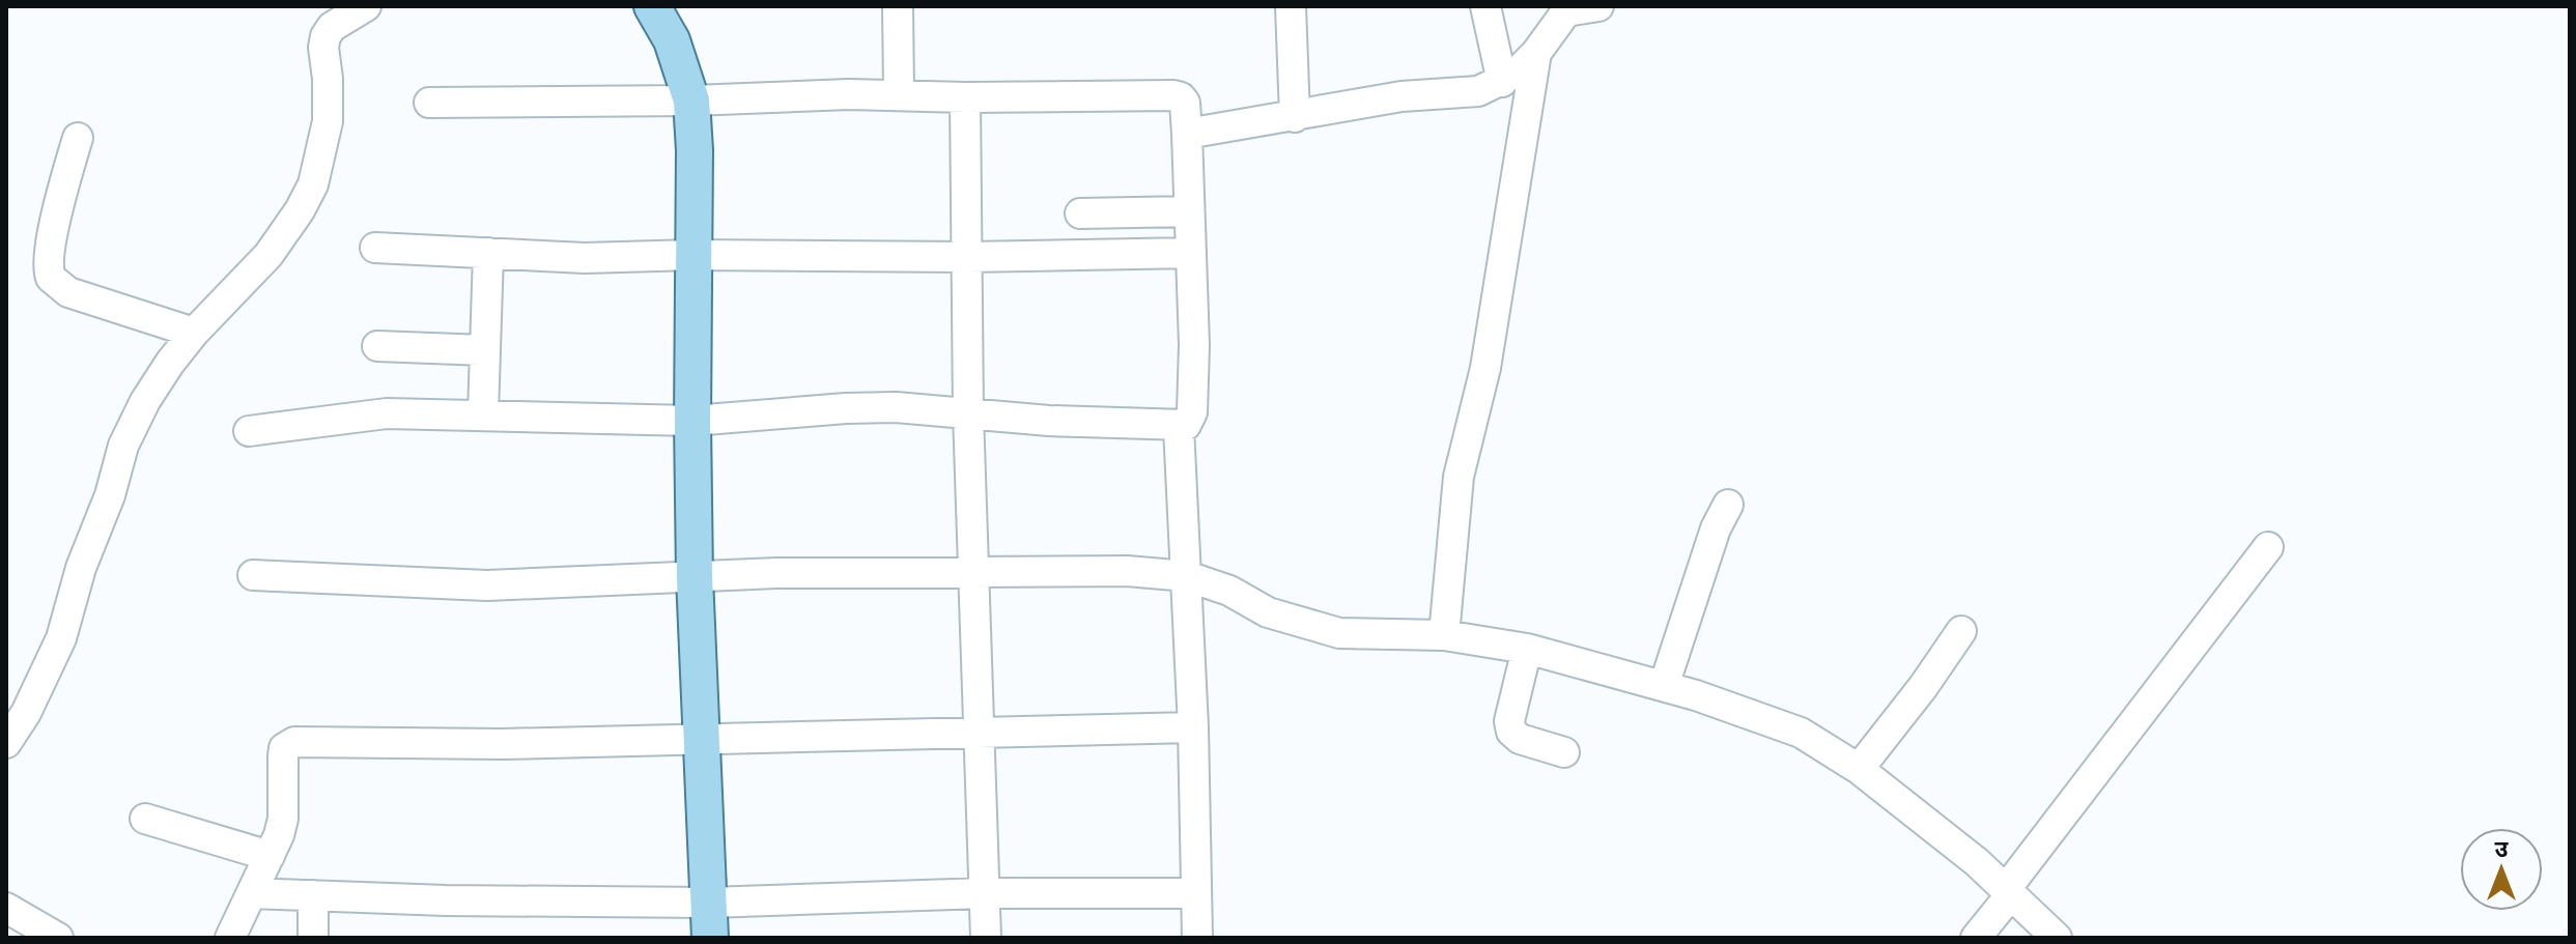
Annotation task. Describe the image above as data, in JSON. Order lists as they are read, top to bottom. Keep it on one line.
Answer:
{"north":"top"}
